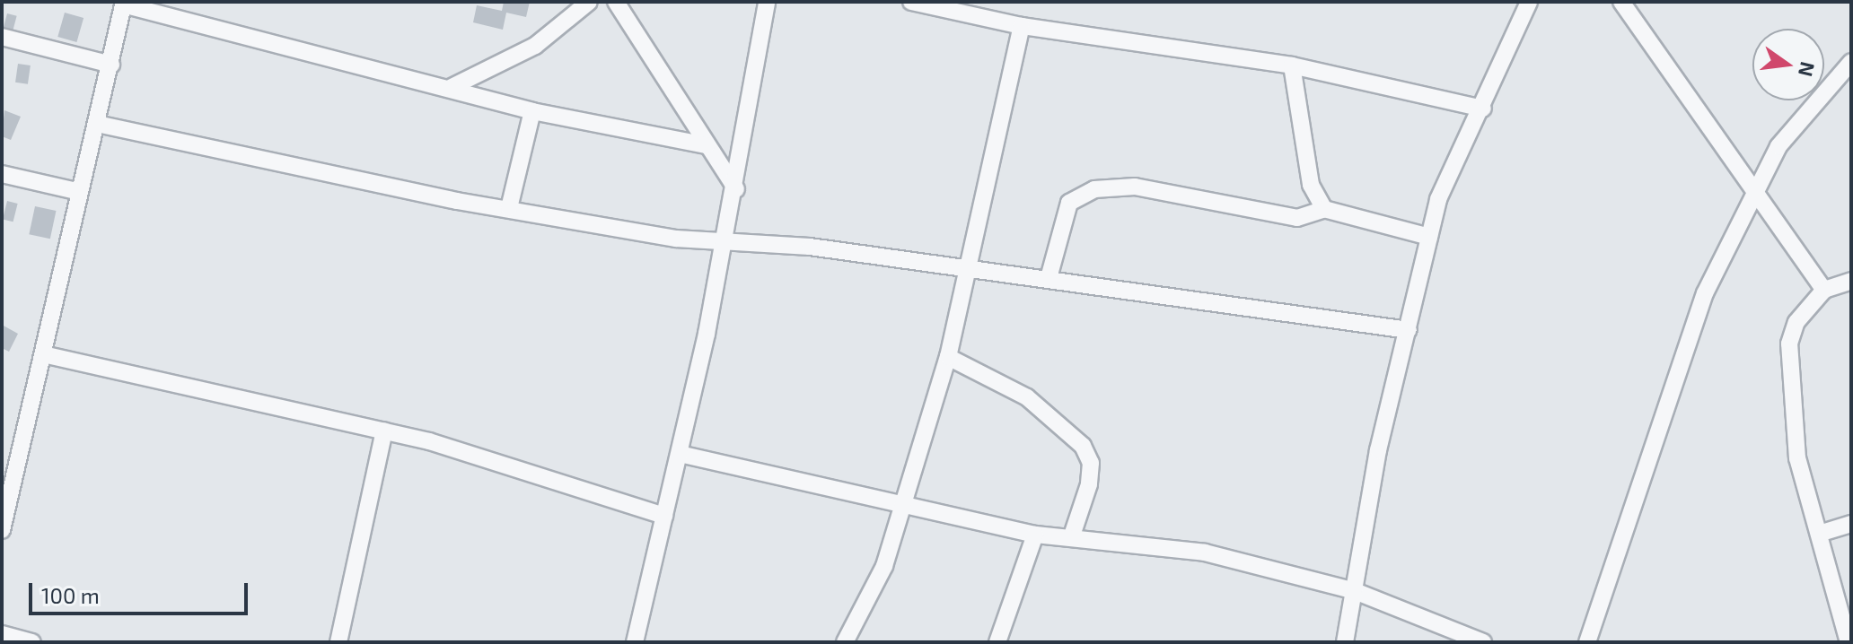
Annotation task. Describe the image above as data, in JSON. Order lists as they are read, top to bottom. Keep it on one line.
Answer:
{"scale_bar":"100 m","north":"right"}
